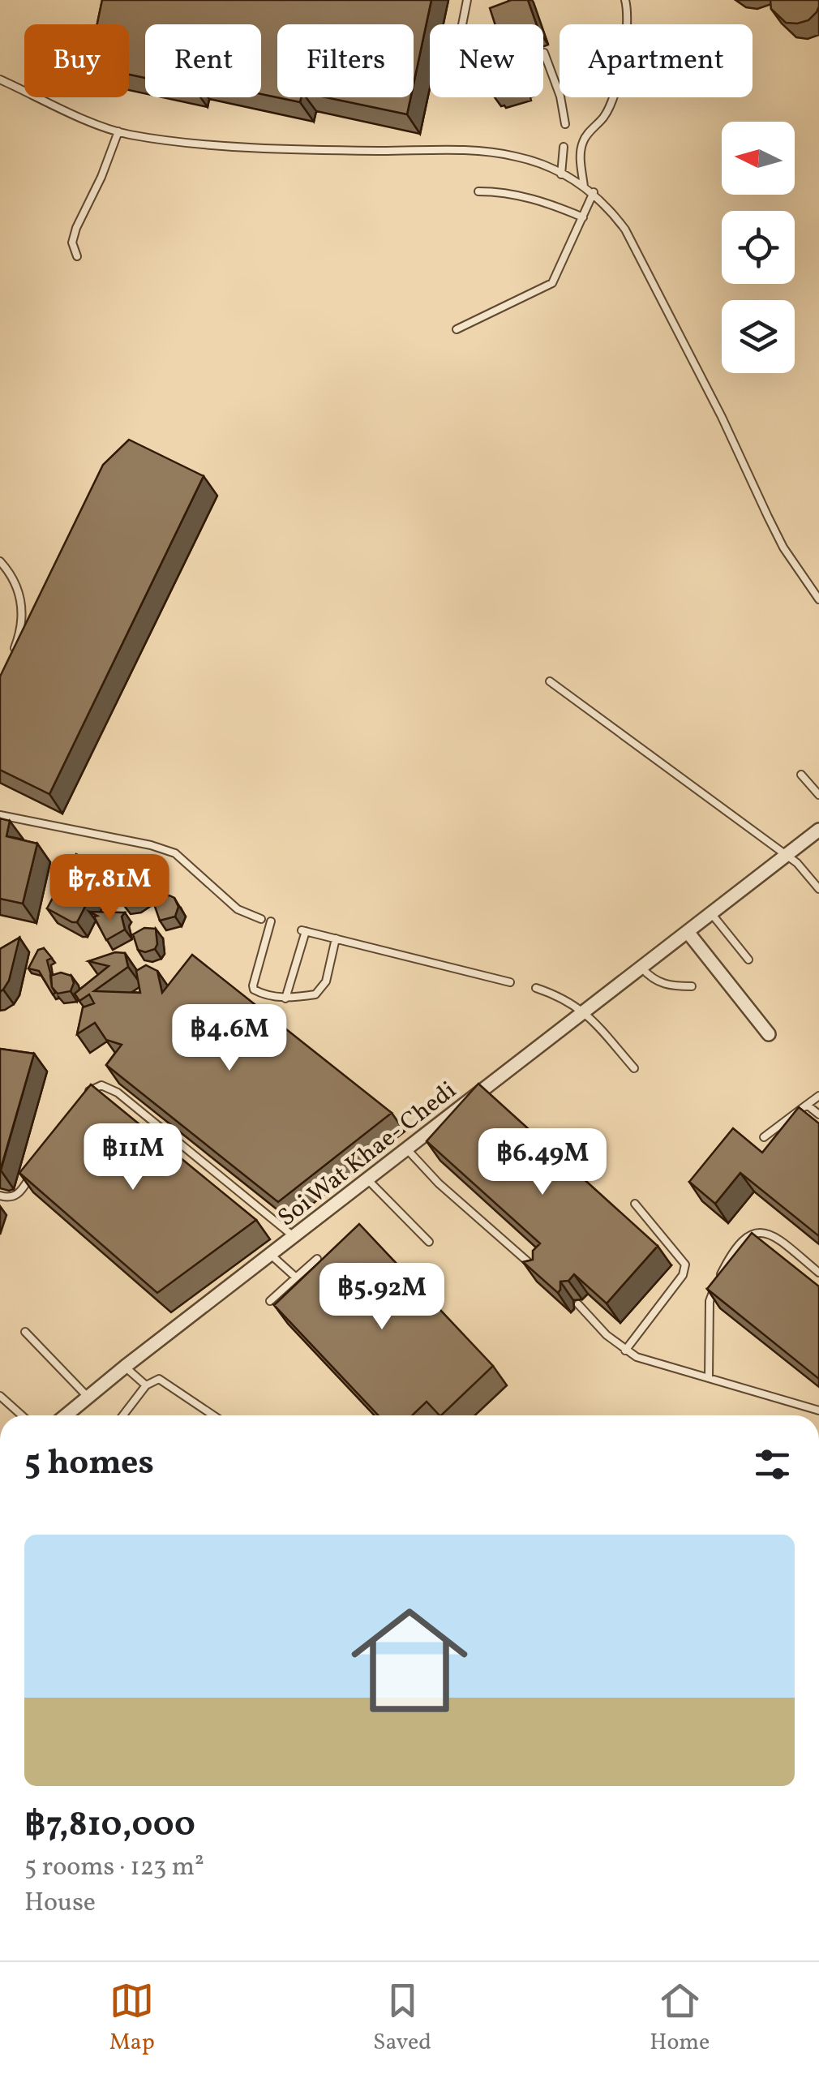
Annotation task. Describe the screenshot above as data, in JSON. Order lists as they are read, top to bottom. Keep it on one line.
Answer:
{"streets":{"street":["Soi Wat Khae- Chedi"]},"north":"left","page":{"chip":["Buy","Rent","Filters","New","Apartment"],"price":["฿7.81M","฿4.6M","฿11M","฿6.49M","฿5.92M"],"heading":"5 homes","list":[{"name":"฿7,810,000","note":"5 rooms · 123 m² · House"}],"tabs":["Map","Saved","Home"]}}
